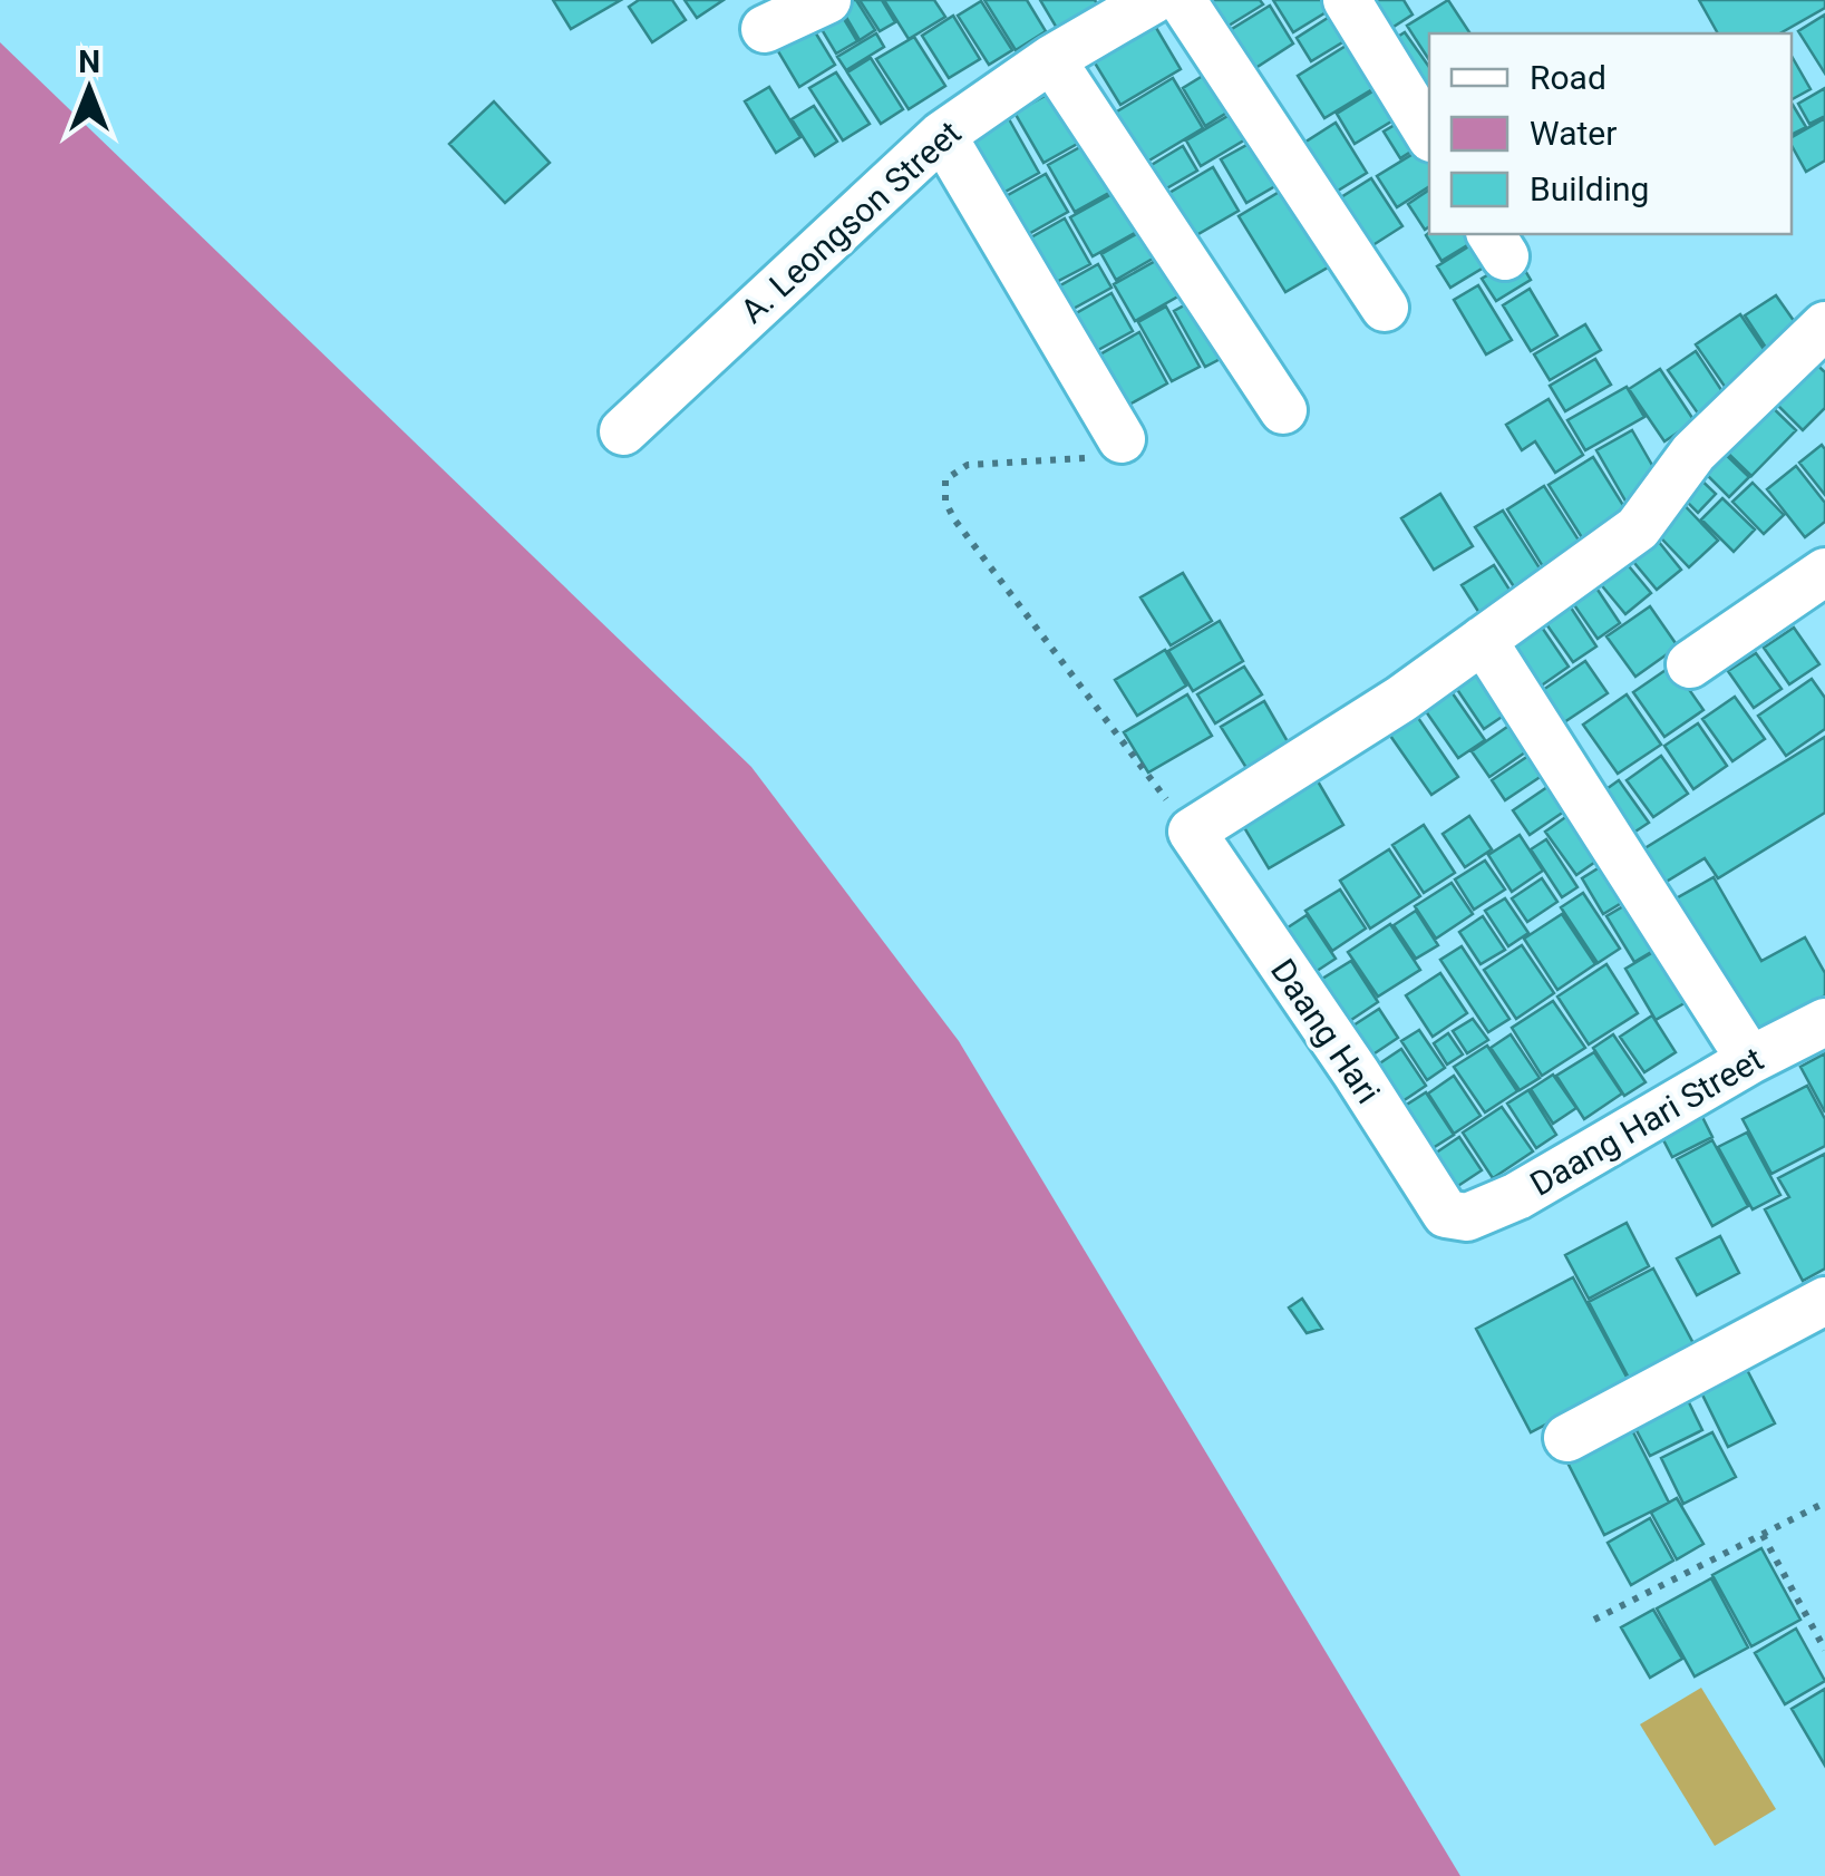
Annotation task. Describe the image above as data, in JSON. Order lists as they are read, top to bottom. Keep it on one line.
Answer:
{"streets":{"street":["A. Leongson Street","Daang Hari","Daang Hari Street"]},"crossings":[["Daang Hari","Daang Hari Street"]],"legend":["Road","Water","Building"],"north":"top"}
